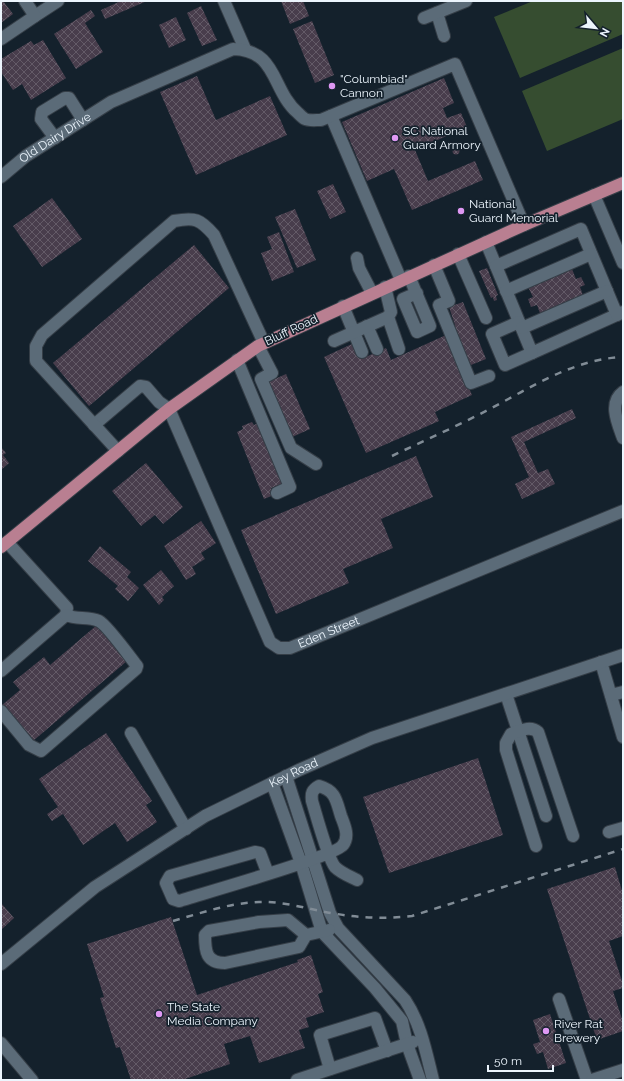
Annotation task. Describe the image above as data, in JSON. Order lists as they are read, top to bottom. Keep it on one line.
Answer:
{"streets":{"main road":["Bluff Road"],"street":["Old Dairy Drive","Eden Street","Key Road"]},"crossings":[["Bluff Road","Eden Street"]],"places":["\"Columbiad\" Cannon","SC National Guard Armory","National Guard Memorial","The State Media Company","River Rat Brewery"],"scale_bar":"50 m","north":"bottom right"}
